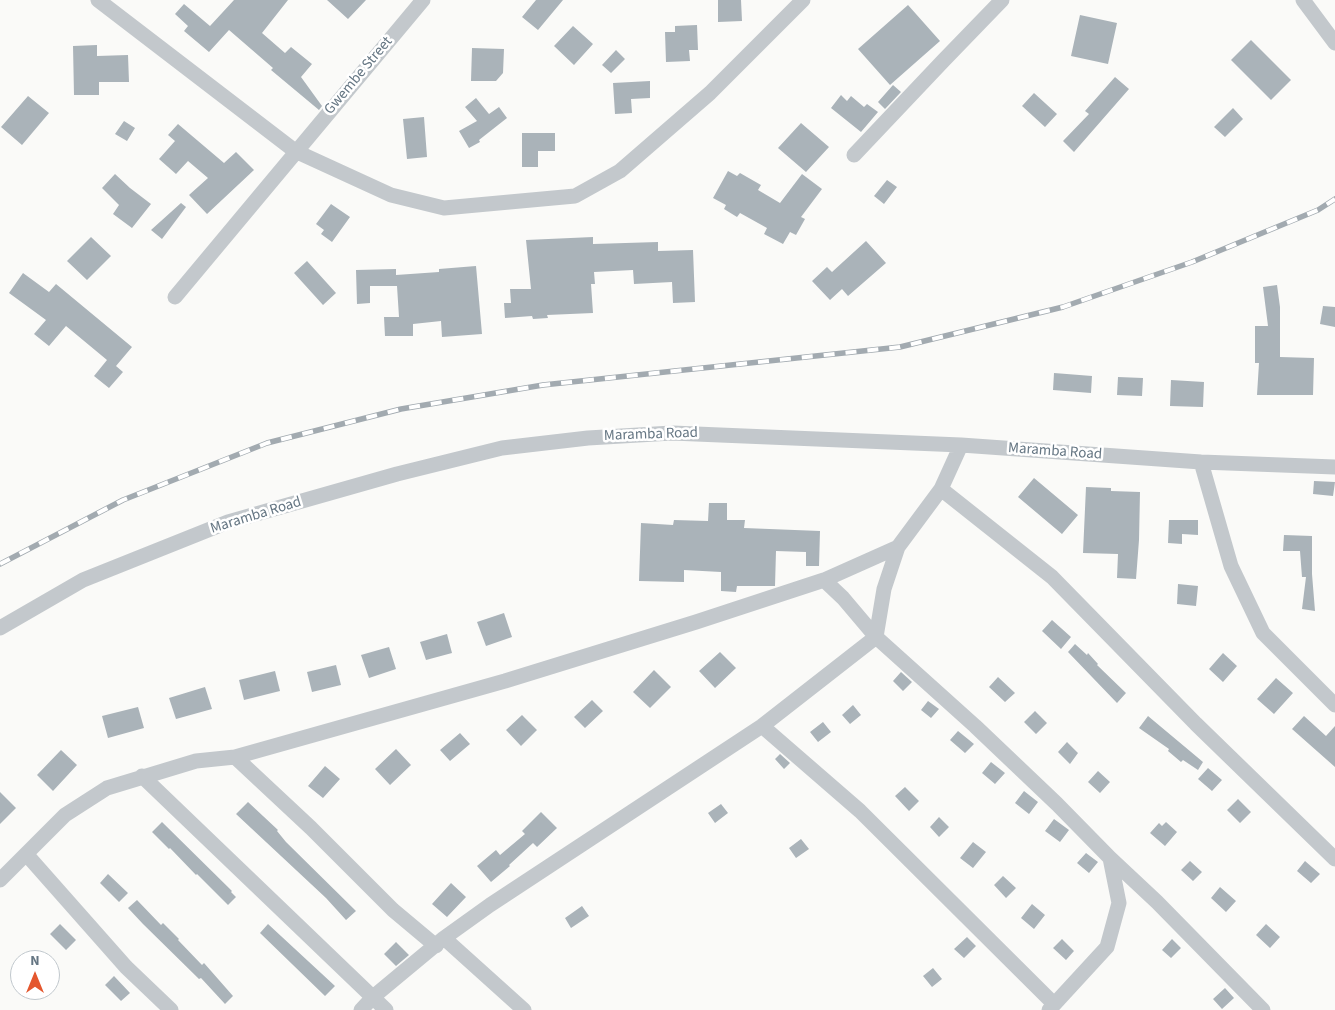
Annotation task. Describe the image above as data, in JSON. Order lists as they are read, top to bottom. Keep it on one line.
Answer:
{"streets":{"street":["Gwembe Street","Maramba Road"]},"north":"top"}
